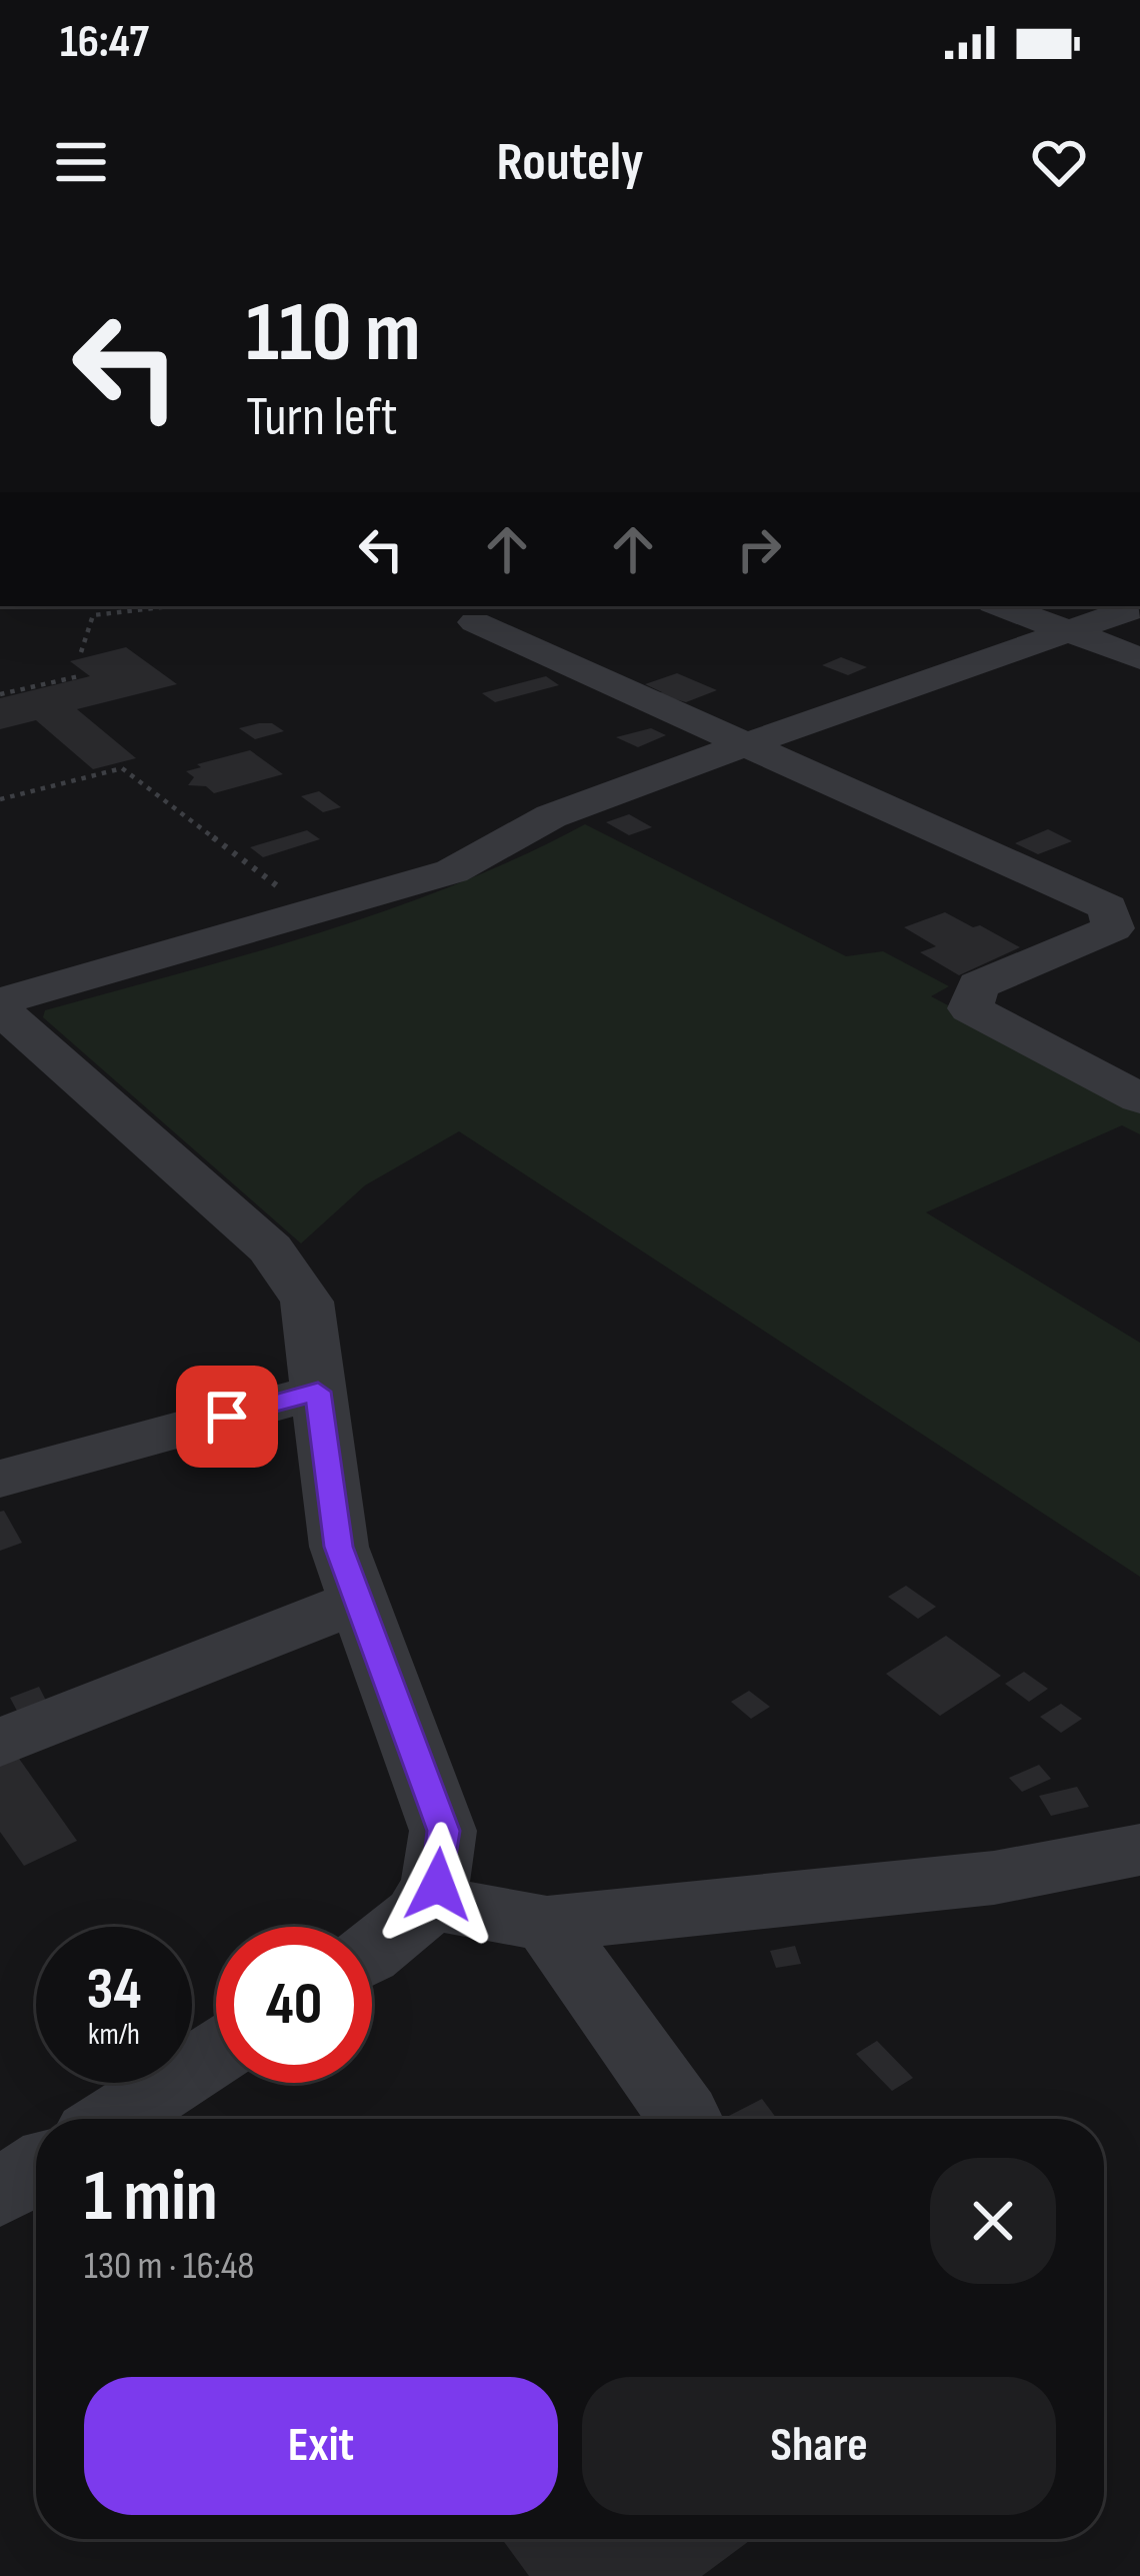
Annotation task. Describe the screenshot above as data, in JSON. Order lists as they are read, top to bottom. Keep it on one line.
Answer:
{"page":{"status":"16:47","header":"Routely","turn":["110 m","Turn left"],"speed":"34 km/h","limit":"40","heading":["1 min","130 m · 16:48"],"buttons":["Exit","Share"]}}
